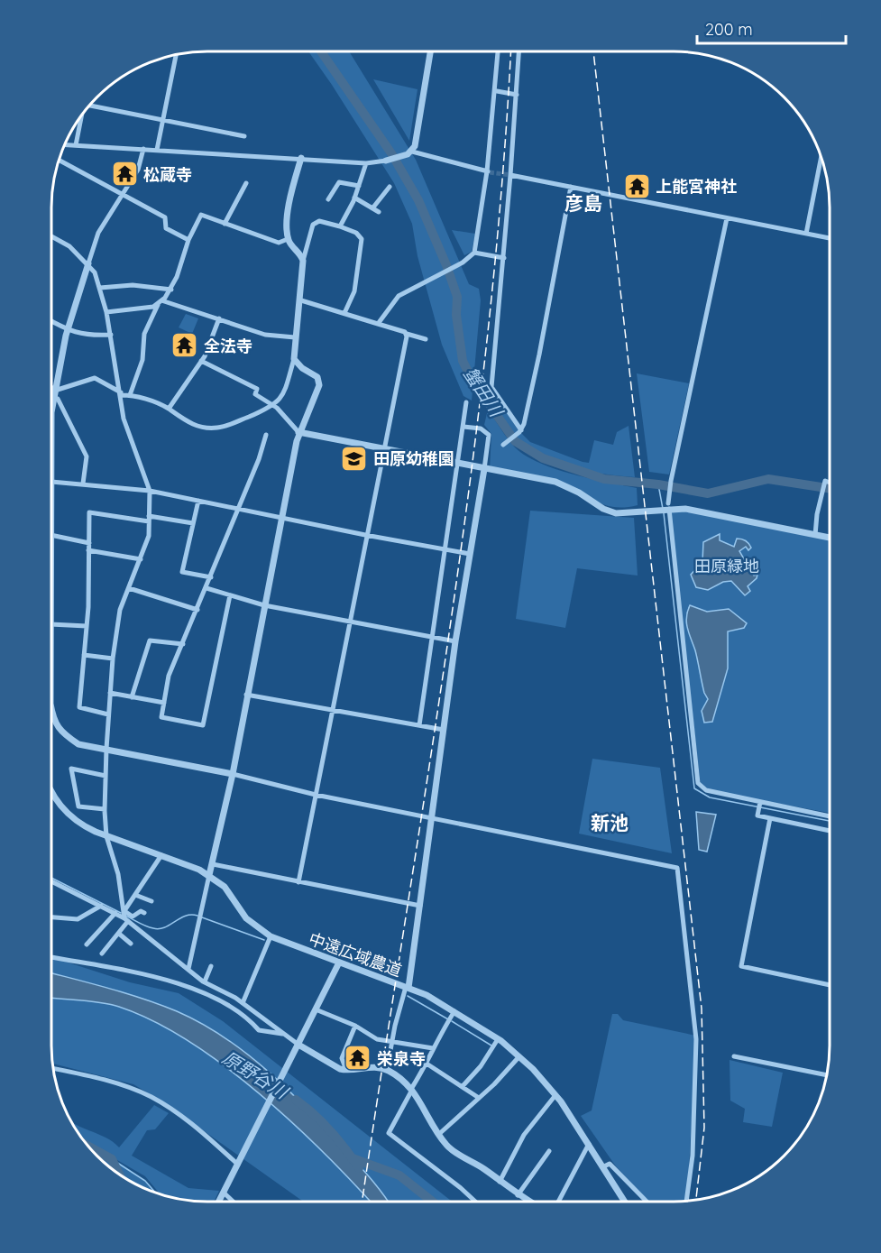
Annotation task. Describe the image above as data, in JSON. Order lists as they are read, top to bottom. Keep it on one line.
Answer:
{"streets":{"street":["中遠広域農道"]},"districts":["彦島","新池"],"water":["蟹田川","原野谷川"],"parks":["田原緑地"],"places":{"temple":["松蔵寺","上能宮神社","全法寺","栄泉寺"],"school or university":["田原幼稚園"]},"scale_bar":"200 m"}
